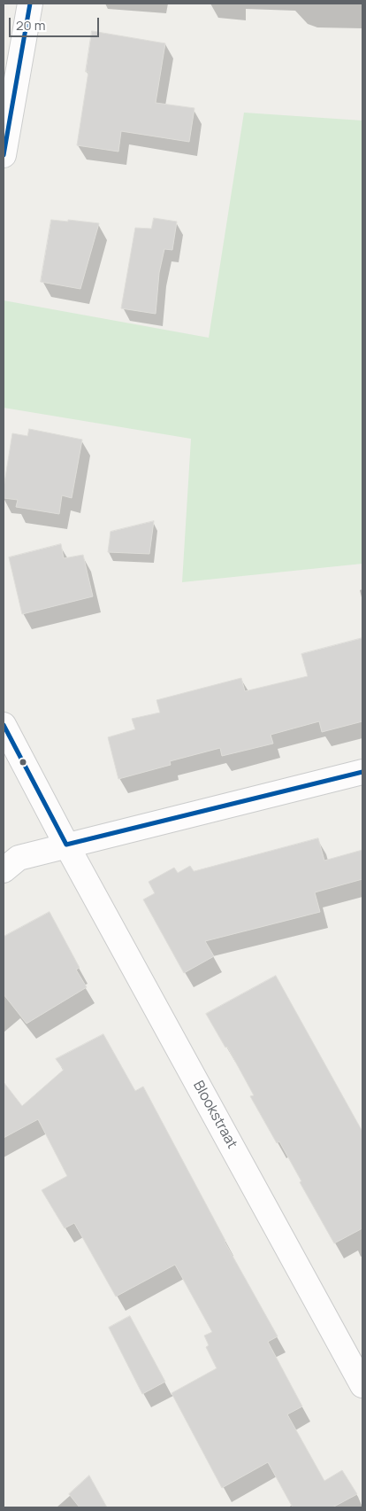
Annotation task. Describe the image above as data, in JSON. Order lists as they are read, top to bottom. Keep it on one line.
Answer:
{"streets":{"street":["Blookstraat"]},"scale_bar":"20 m"}
